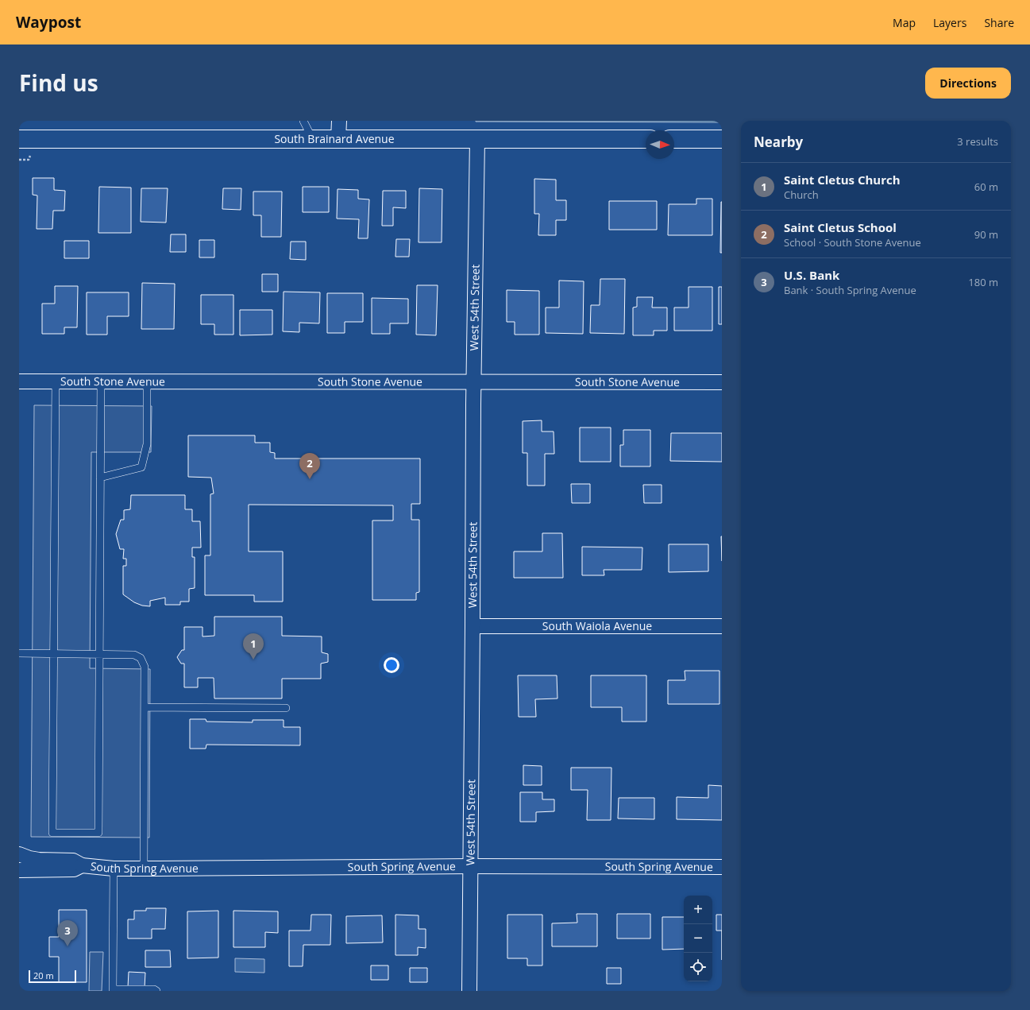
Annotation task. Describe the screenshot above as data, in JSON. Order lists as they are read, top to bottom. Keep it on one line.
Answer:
{"streets":{"street":["South Brainard Avenue","West 54th Street","South Stone Avenue","South Waiola Avenue","South Spring Avenue"]},"crossings":[["South Brainard Avenue","West 54th Street"],["West 54th Street","South Stone Avenue"],["West 54th Street","South Waiola Avenue"],["West 54th Street","South Spring Avenue"]],"scale_bar":"20 m","north":"right","page":{"header":"Waypost","nav":["Map","Layers","Share"],"title":"Find us","buttons":"Directions","heading":["Nearby","3 results"],"list":[{"mark":"1","name":"Saint Cletus Church","note":"Church","value":"60 m"},{"mark":"2","name":"Saint Cletus School","note":"School · South Stone Avenue","value":"90 m"},{"mark":"3","name":"U.S. Bank","note":"Bank · South Spring Avenue","value":"180 m"}],"pins":["2","1","3"],"map_buttons":["+","−"],"scale":"20 m"}}
